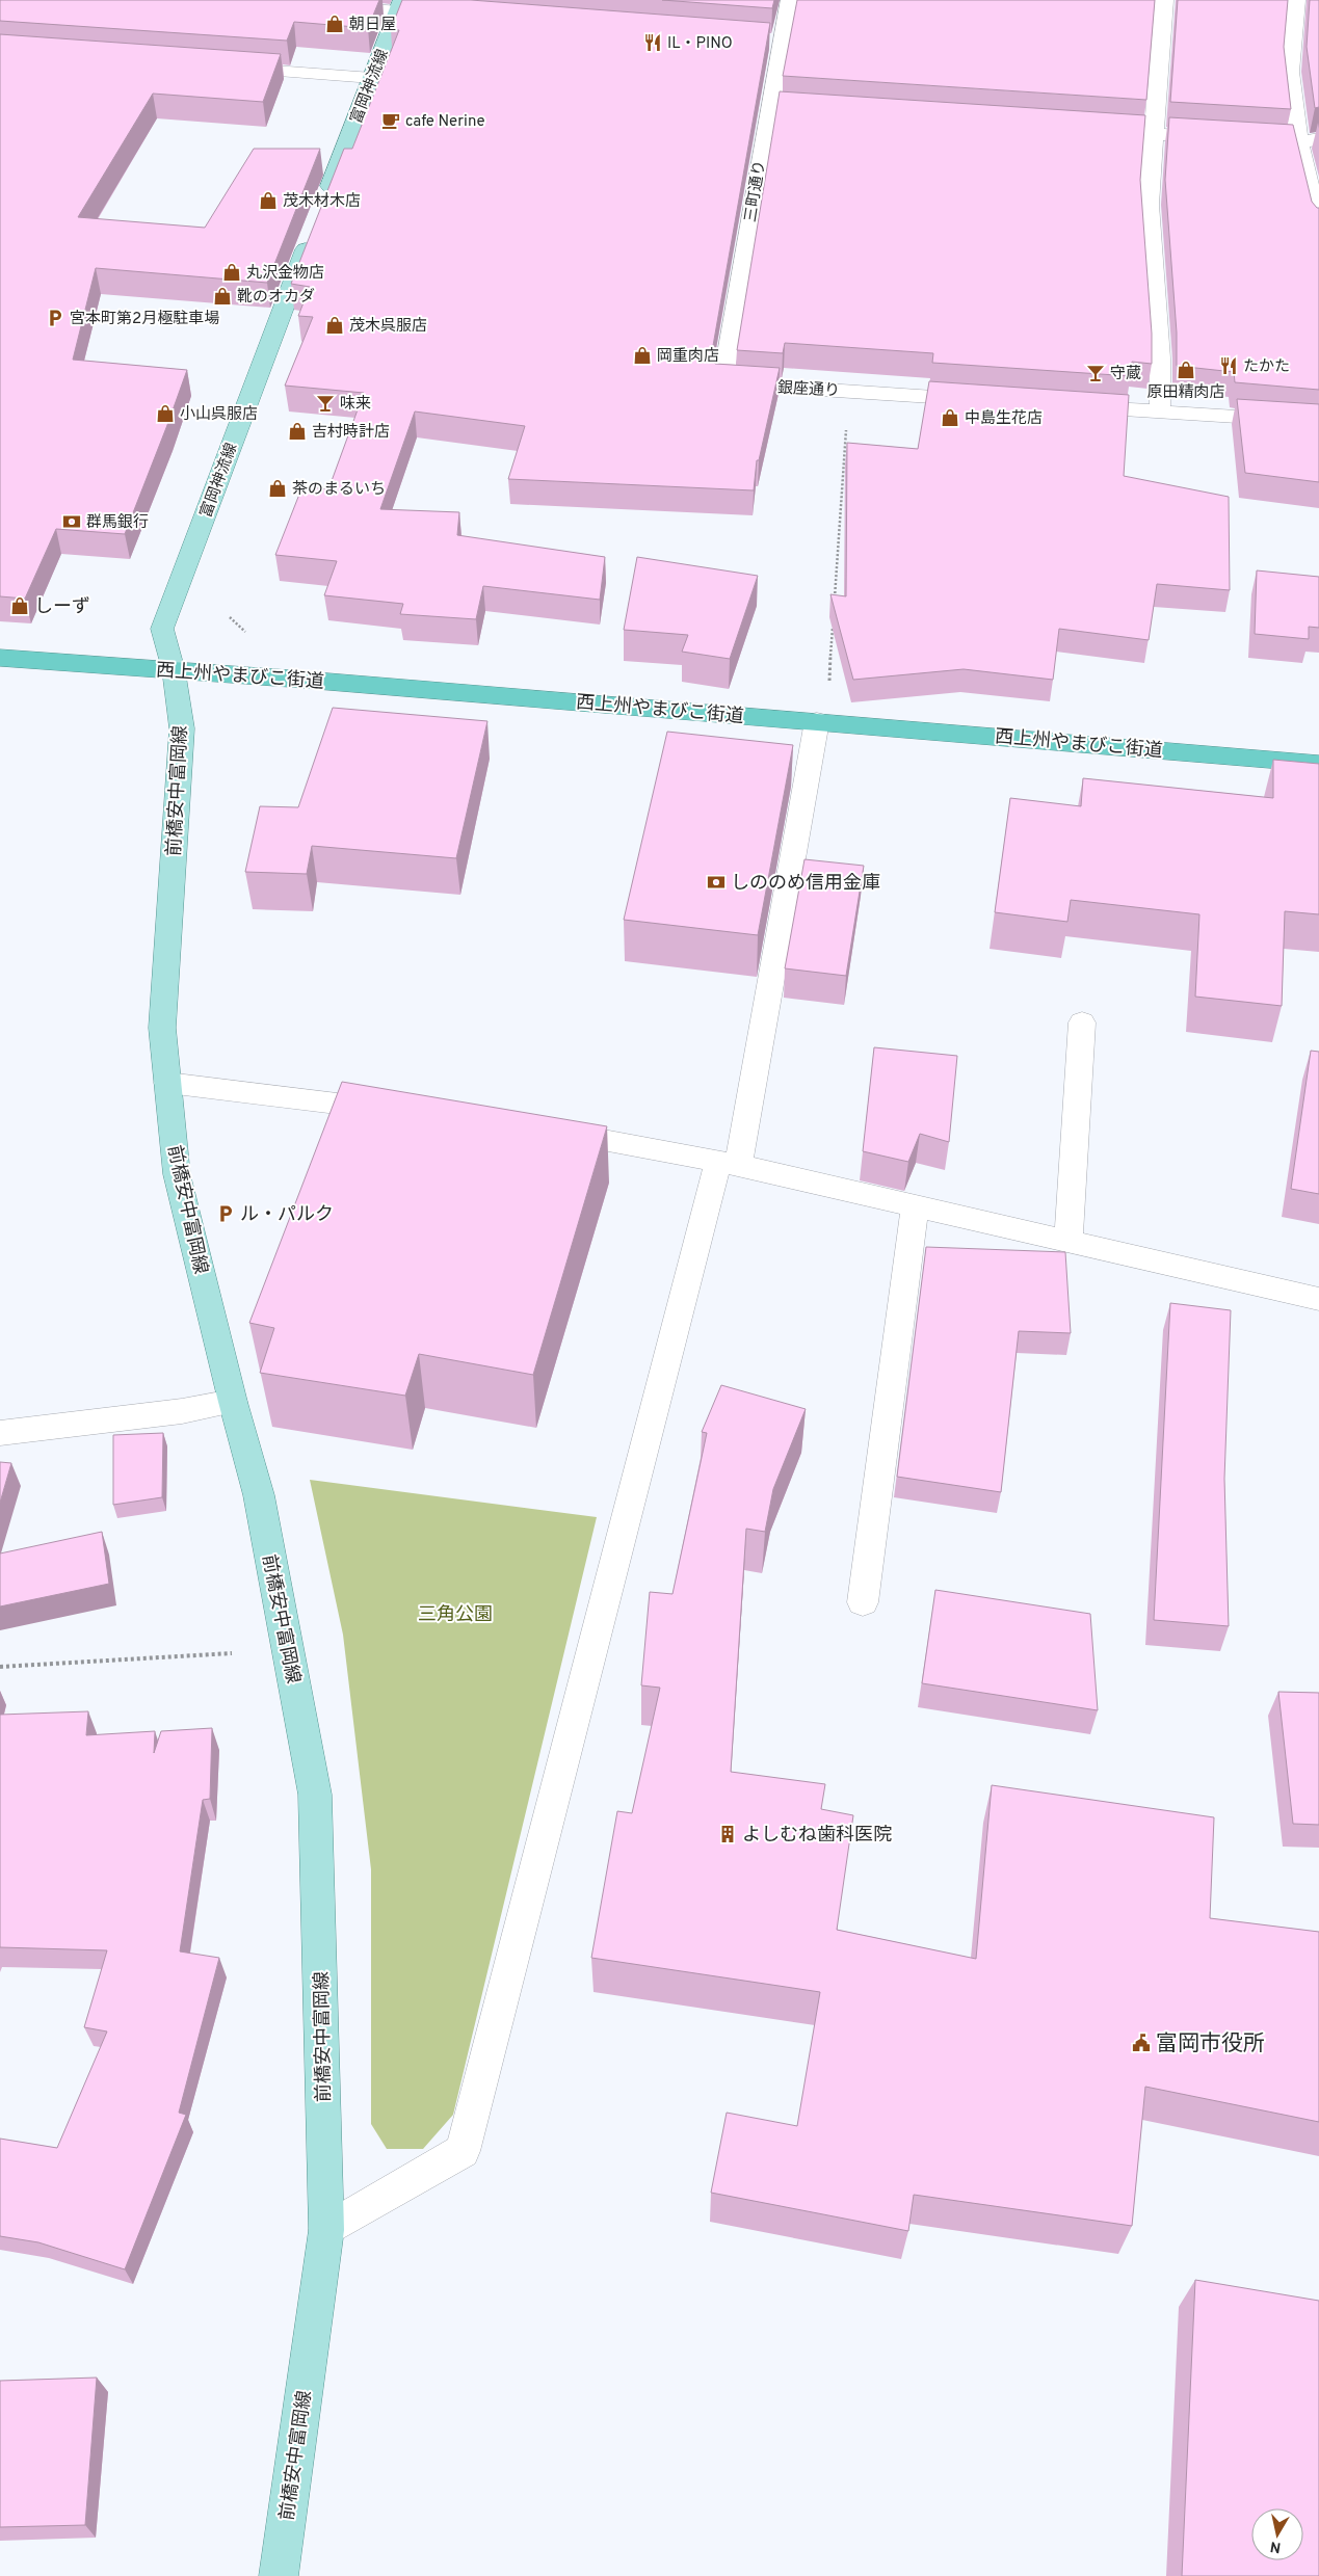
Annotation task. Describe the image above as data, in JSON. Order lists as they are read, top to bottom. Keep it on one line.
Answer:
{"streets":{"highway":["西上州やまびこ街道"],"main road":["富岡神流線","前橋安中富岡線"],"street":["三町通り","銀座通り"]},"crossings":[["富岡神流線","西上州やまびこ街道"],["富岡神流線","前橋安中富岡線"],["三町通り","銀座通り"],["西上州やまびこ街道","前橋安中富岡線"]],"parks":["三角公園"],"places":{"shop":["朝日屋","茂木材木店","丸沢金物店","靴のオカダ","茂木呉服店","岡重肉店","原田精肉店","小山呉服店","中島生花店","吉村時計店","茶のまるいち","しーず"],"restaurant":["IL・PINO","たかた"],"cafe":["cafe Nerine"],"parking":["宮本町第2月極駐車場","ル・パルク"],"bar":["守蔵","味来"],"bank":["群馬銀行","しののめ信用金庫"],"building":["よしむね歯科医院"],"public building":["富岡市役所"]},"north":"bottom"}
